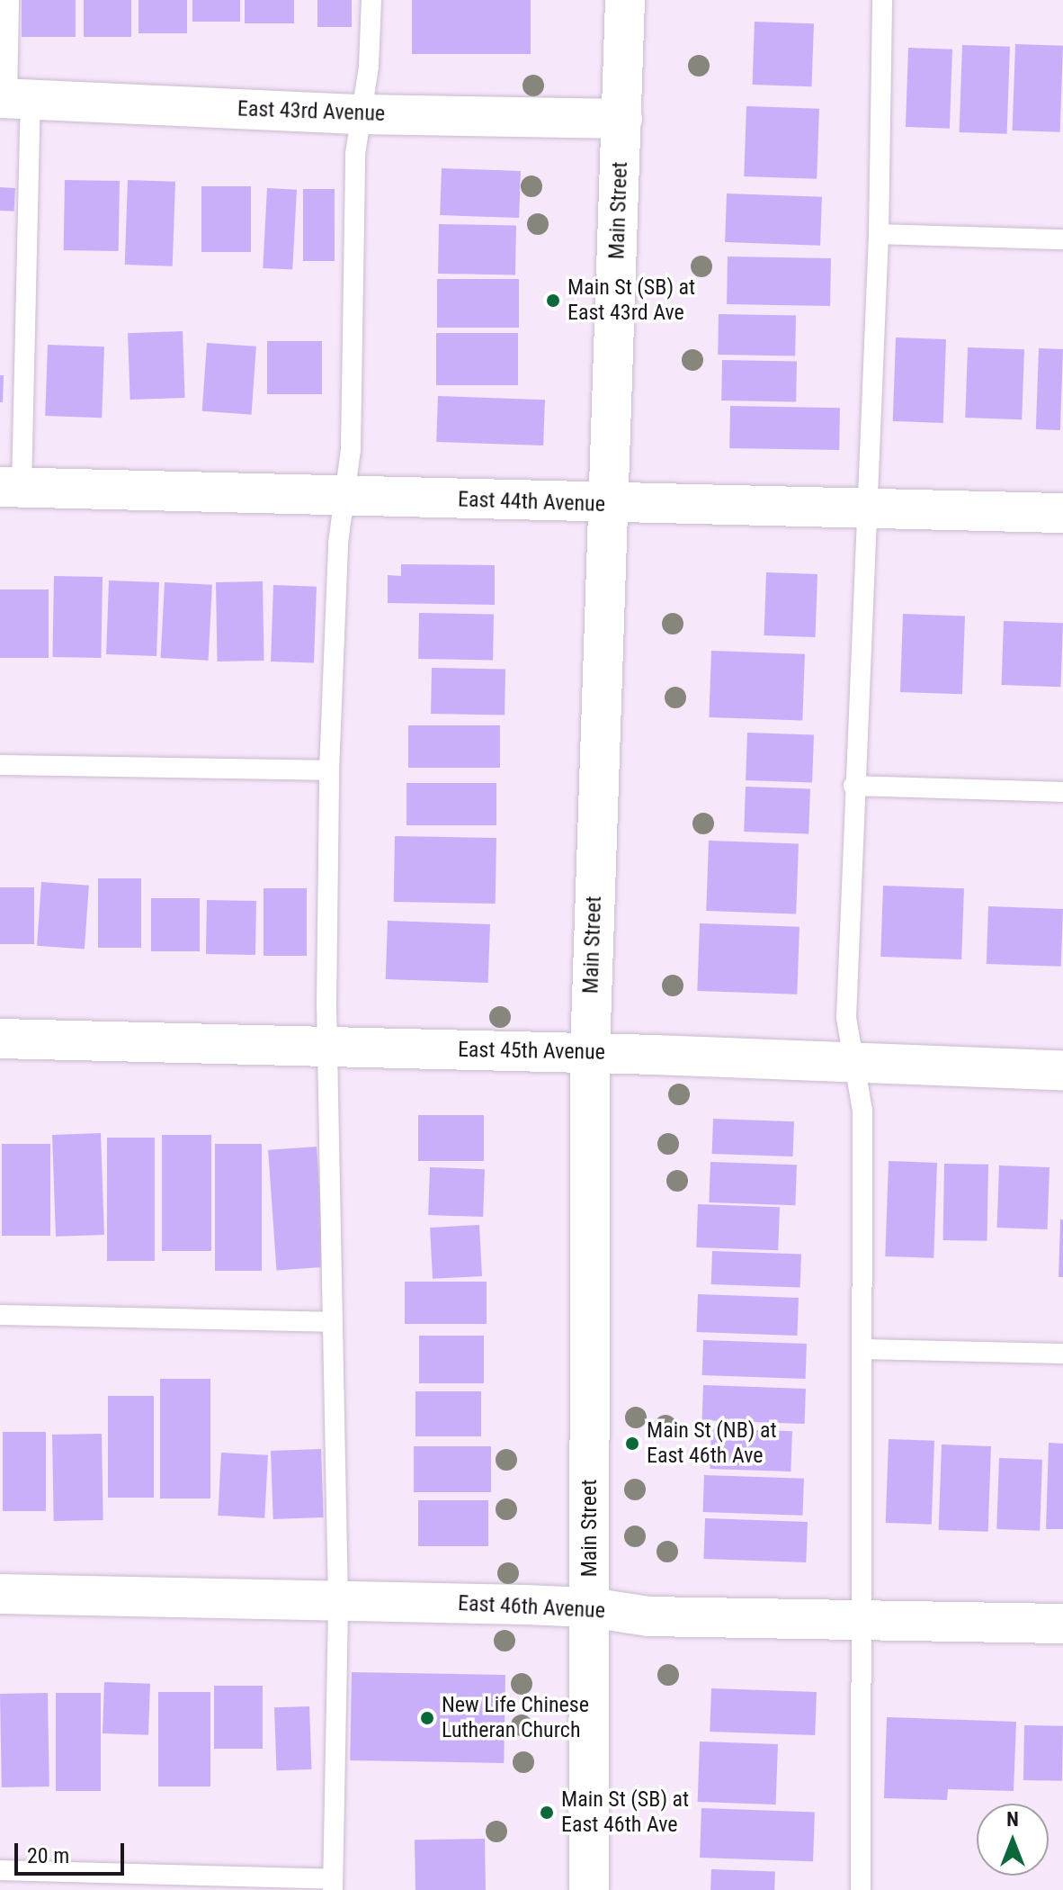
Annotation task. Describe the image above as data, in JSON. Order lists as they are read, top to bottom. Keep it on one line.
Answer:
{"streets":{"street":["East 43rd Avenue","Main Street","East 44th Avenue","East 45th Avenue","East 46th Avenue"]},"crossings":[["East 43rd Avenue","Main Street"],["Main Street","East 44th Avenue"],["Main Street","East 45th Avenue"],["Main Street","East 46th Avenue"]],"places":["Main St (SB) at East 43rd Ave","Main St (NB) at East 46th Ave","New Life Chinese Lutheran Church","Main St (SB) at East 46th Ave"],"scale_bar":"20 m","north":"top"}
